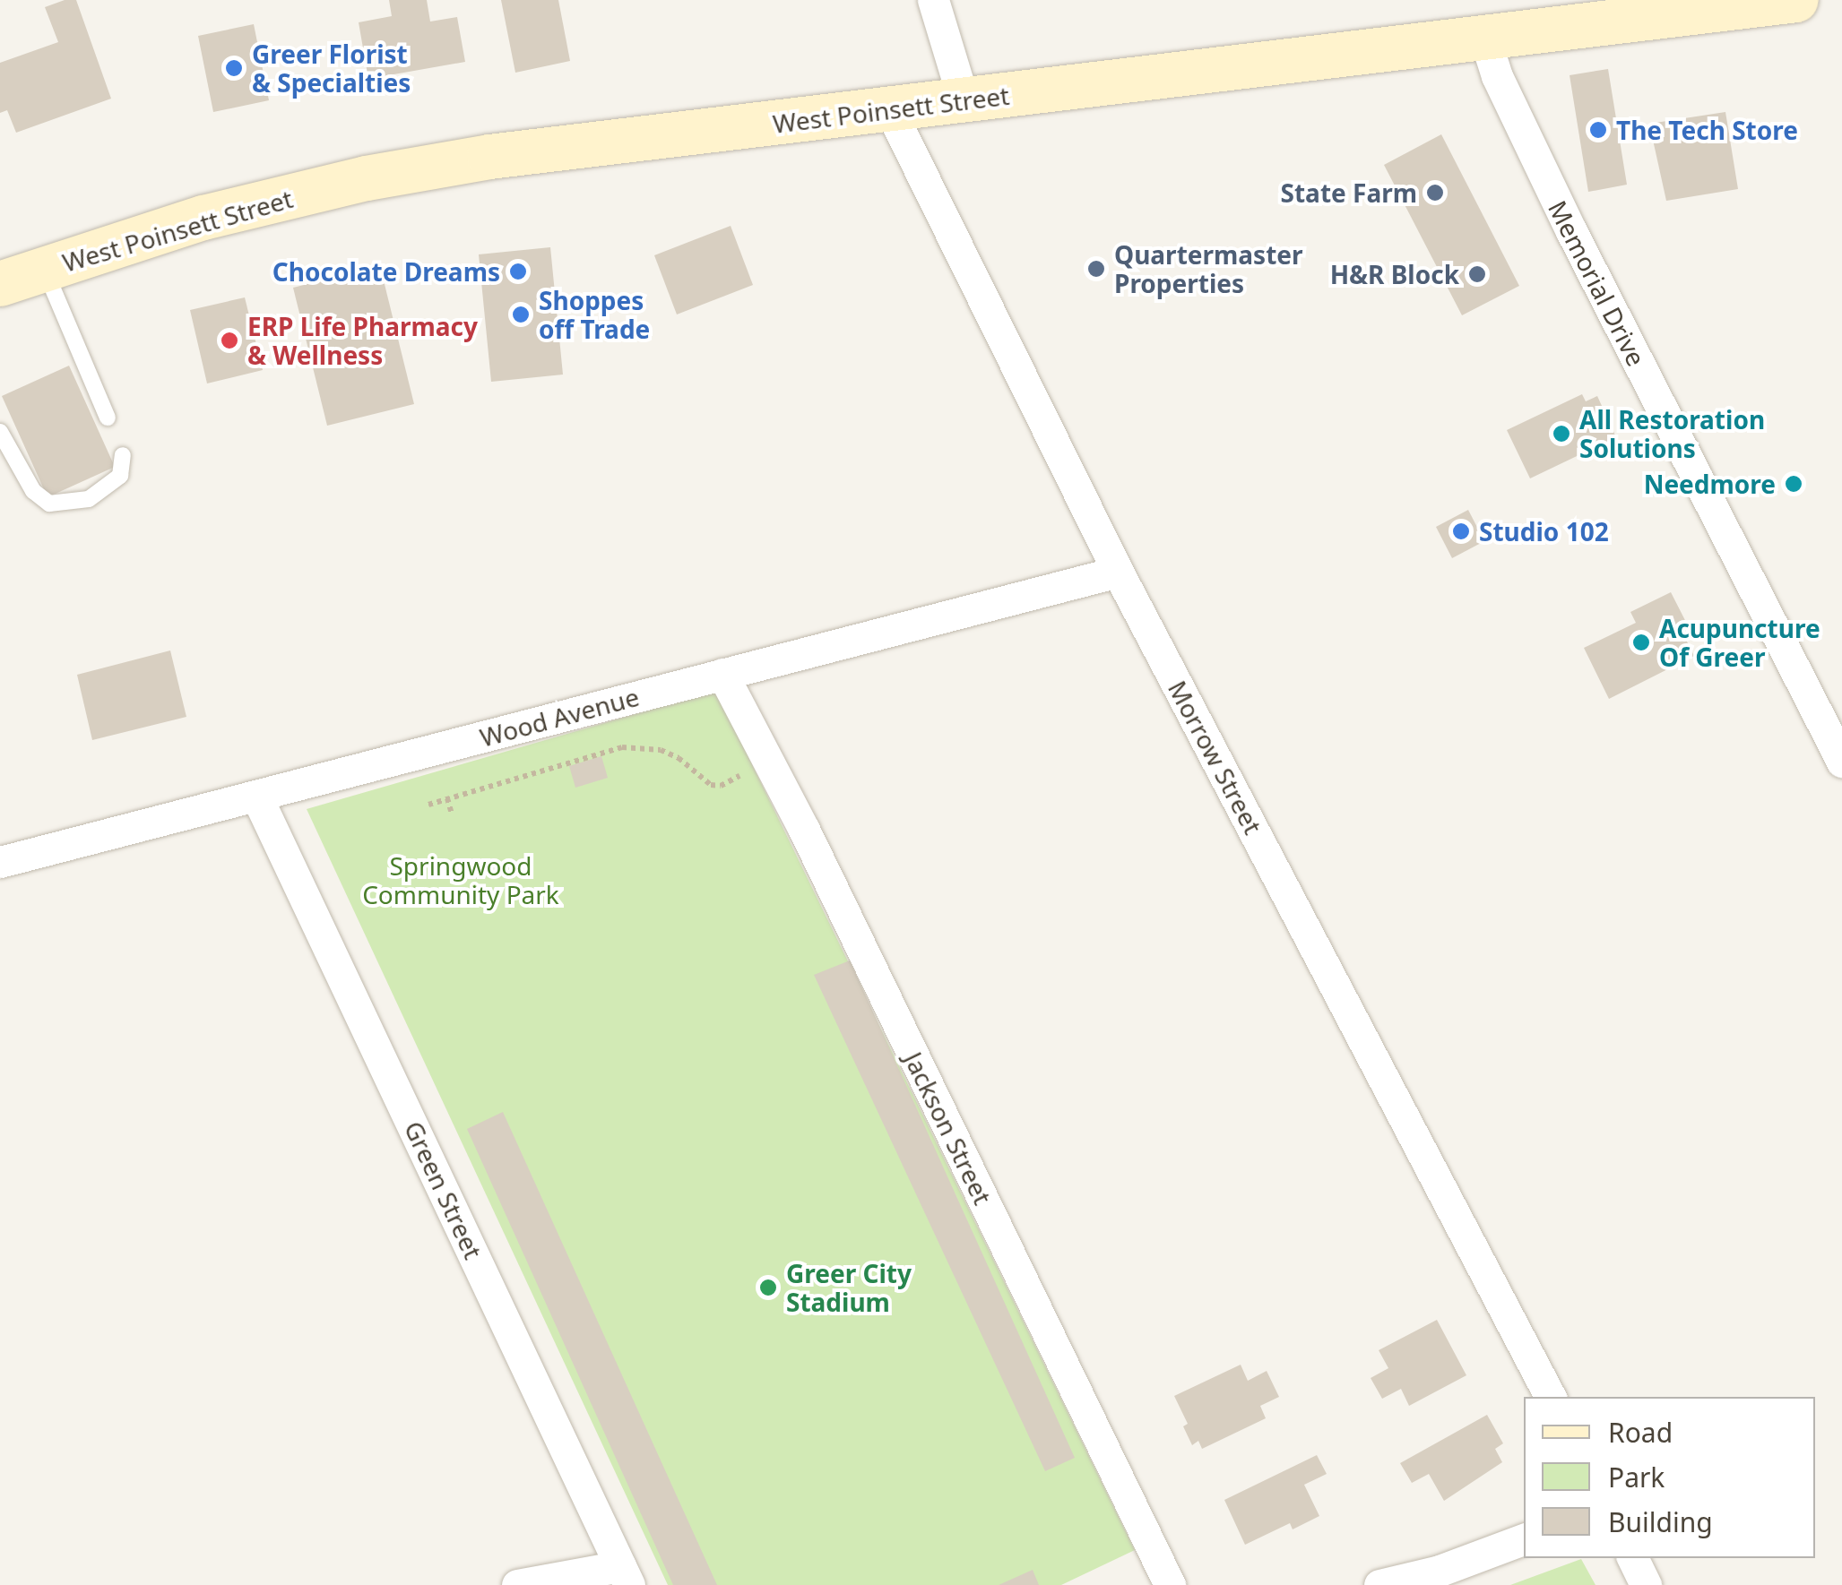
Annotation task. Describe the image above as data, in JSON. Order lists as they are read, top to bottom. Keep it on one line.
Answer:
{"streets":{"main road":["West Poinsett Street"],"street":["Memorial Drive","Wood Avenue","Morrow Street","Jackson Street","Green Street"]},"crossings":[["West Poinsett Street","Memorial Drive"],["West Poinsett Street","Morrow Street"],["Wood Avenue","Morrow Street"],["Wood Avenue","Jackson Street"],["Wood Avenue","Green Street"]],"parks":["Springwood Community Park"],"places":["Greer Florist & Specialties","The Tech Store","State Farm","Quartermaster Properties","Chocolate Dreams","H&R Block","Shoppes off Trade","ERP Life Pharmacy & Wellness","All Restoration Solutions","Needmore","Studio 102","Acupuncture Of Greer","Greer City Stadium"],"legend":["Road","Park","Building"]}
